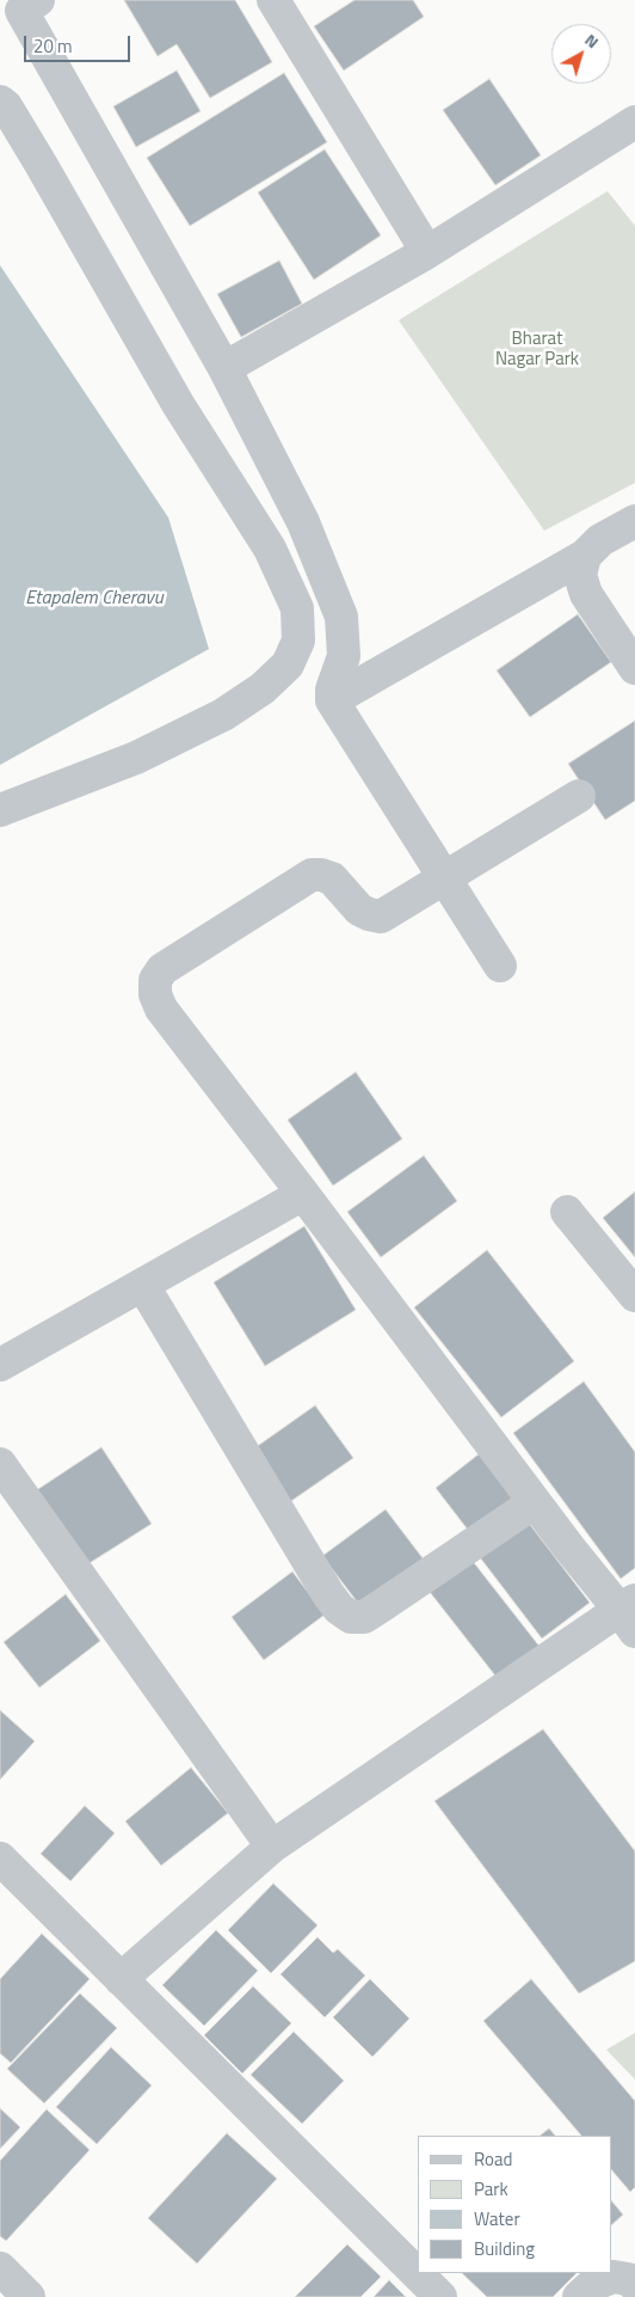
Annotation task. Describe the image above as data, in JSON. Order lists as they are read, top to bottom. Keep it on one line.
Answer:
{"water":["Etapalem Cheravu"],"parks":["Bharat Nagar Park"],"legend":["Road","Park","Water","Building"],"scale_bar":"20 m","north":"top right"}
